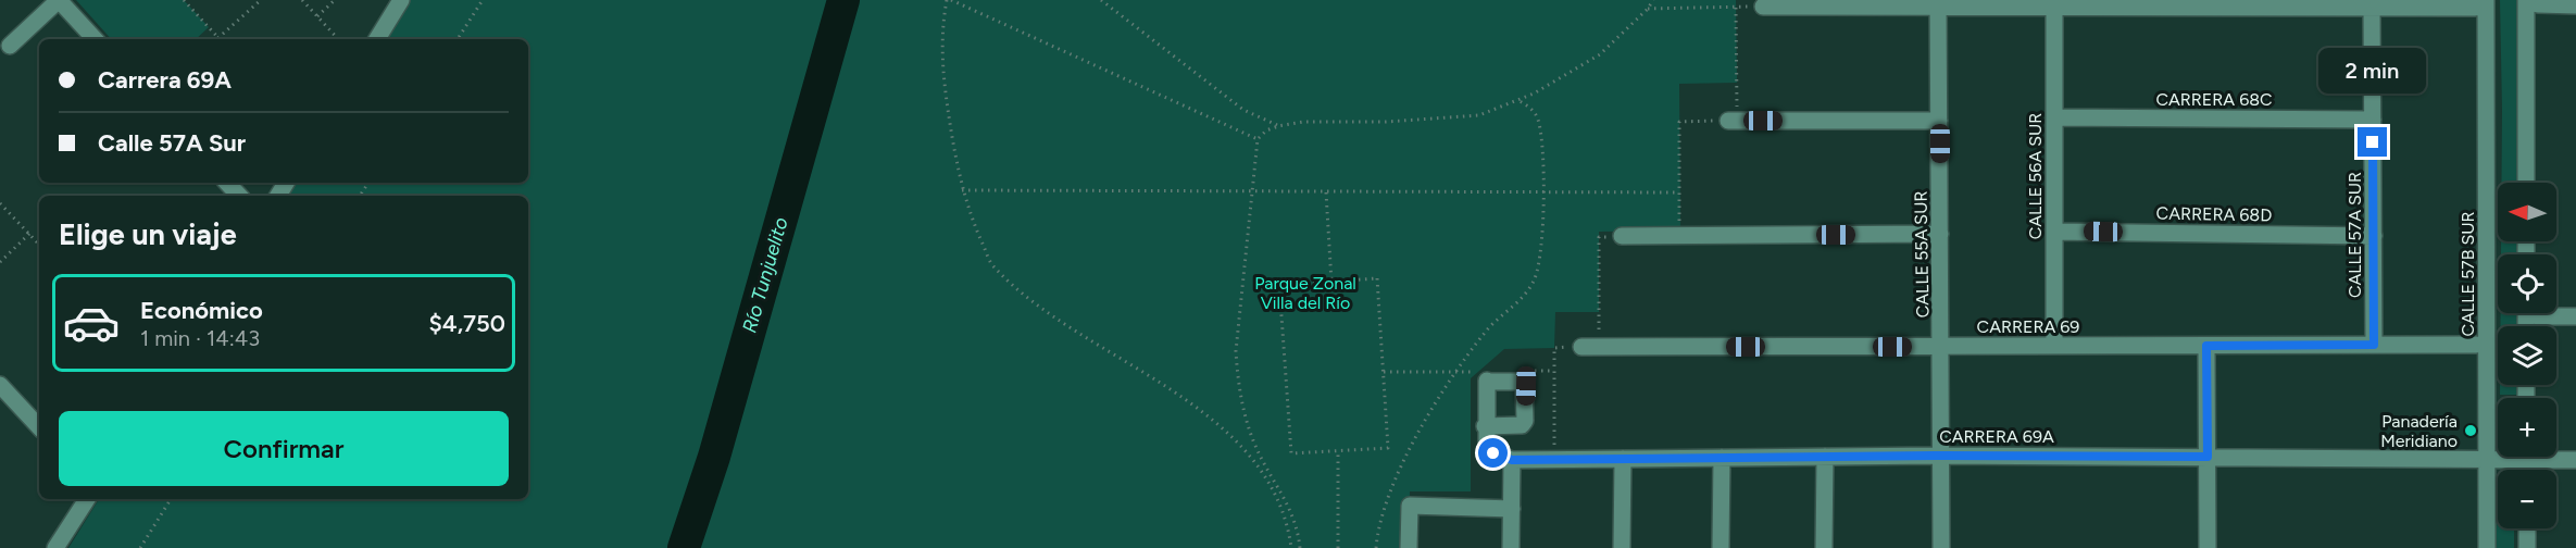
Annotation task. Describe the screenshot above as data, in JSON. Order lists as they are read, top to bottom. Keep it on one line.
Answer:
{"streets":{"street":["CARRERA 68C","CALLE 56A SUR","CARRERA 68D","CALLE 57A SUR","CALLE 55A SUR","CALLE 57B SUR","CARRERA 69","CARRERA 69A"]},"crossings":[["CARRERA 68C","CALLE 56A SUR"],["CARRERA 68C","CALLE 57A SUR"],["CALLE 56A SUR","CARRERA 68D"],["CALLE 56A SUR","CARRERA 69"],["CARRERA 68D","CALLE 57A SUR"],["CALLE 57A SUR","CARRERA 69"],["CALLE 55A SUR","CARRERA 69"],["CALLE 55A SUR","CARRERA 69A"],["CALLE 57B SUR","CARRERA 69A"]],"water":["Río Tunjuelito"],"parks":["Parque Zonal Villa del Río"],"places":["Panadería Meridiano"],"north":"left","page":{"banner":["Carrera 69A","Calle 57A Sur"],"bubble":"2 min","map_buttons":["+","−"],"heading":"Elige un viaje","list":[{"name":"Económico","note":"1 min · 14:43","value":"$4,750"}],"buttons":"Confirmar"}}
